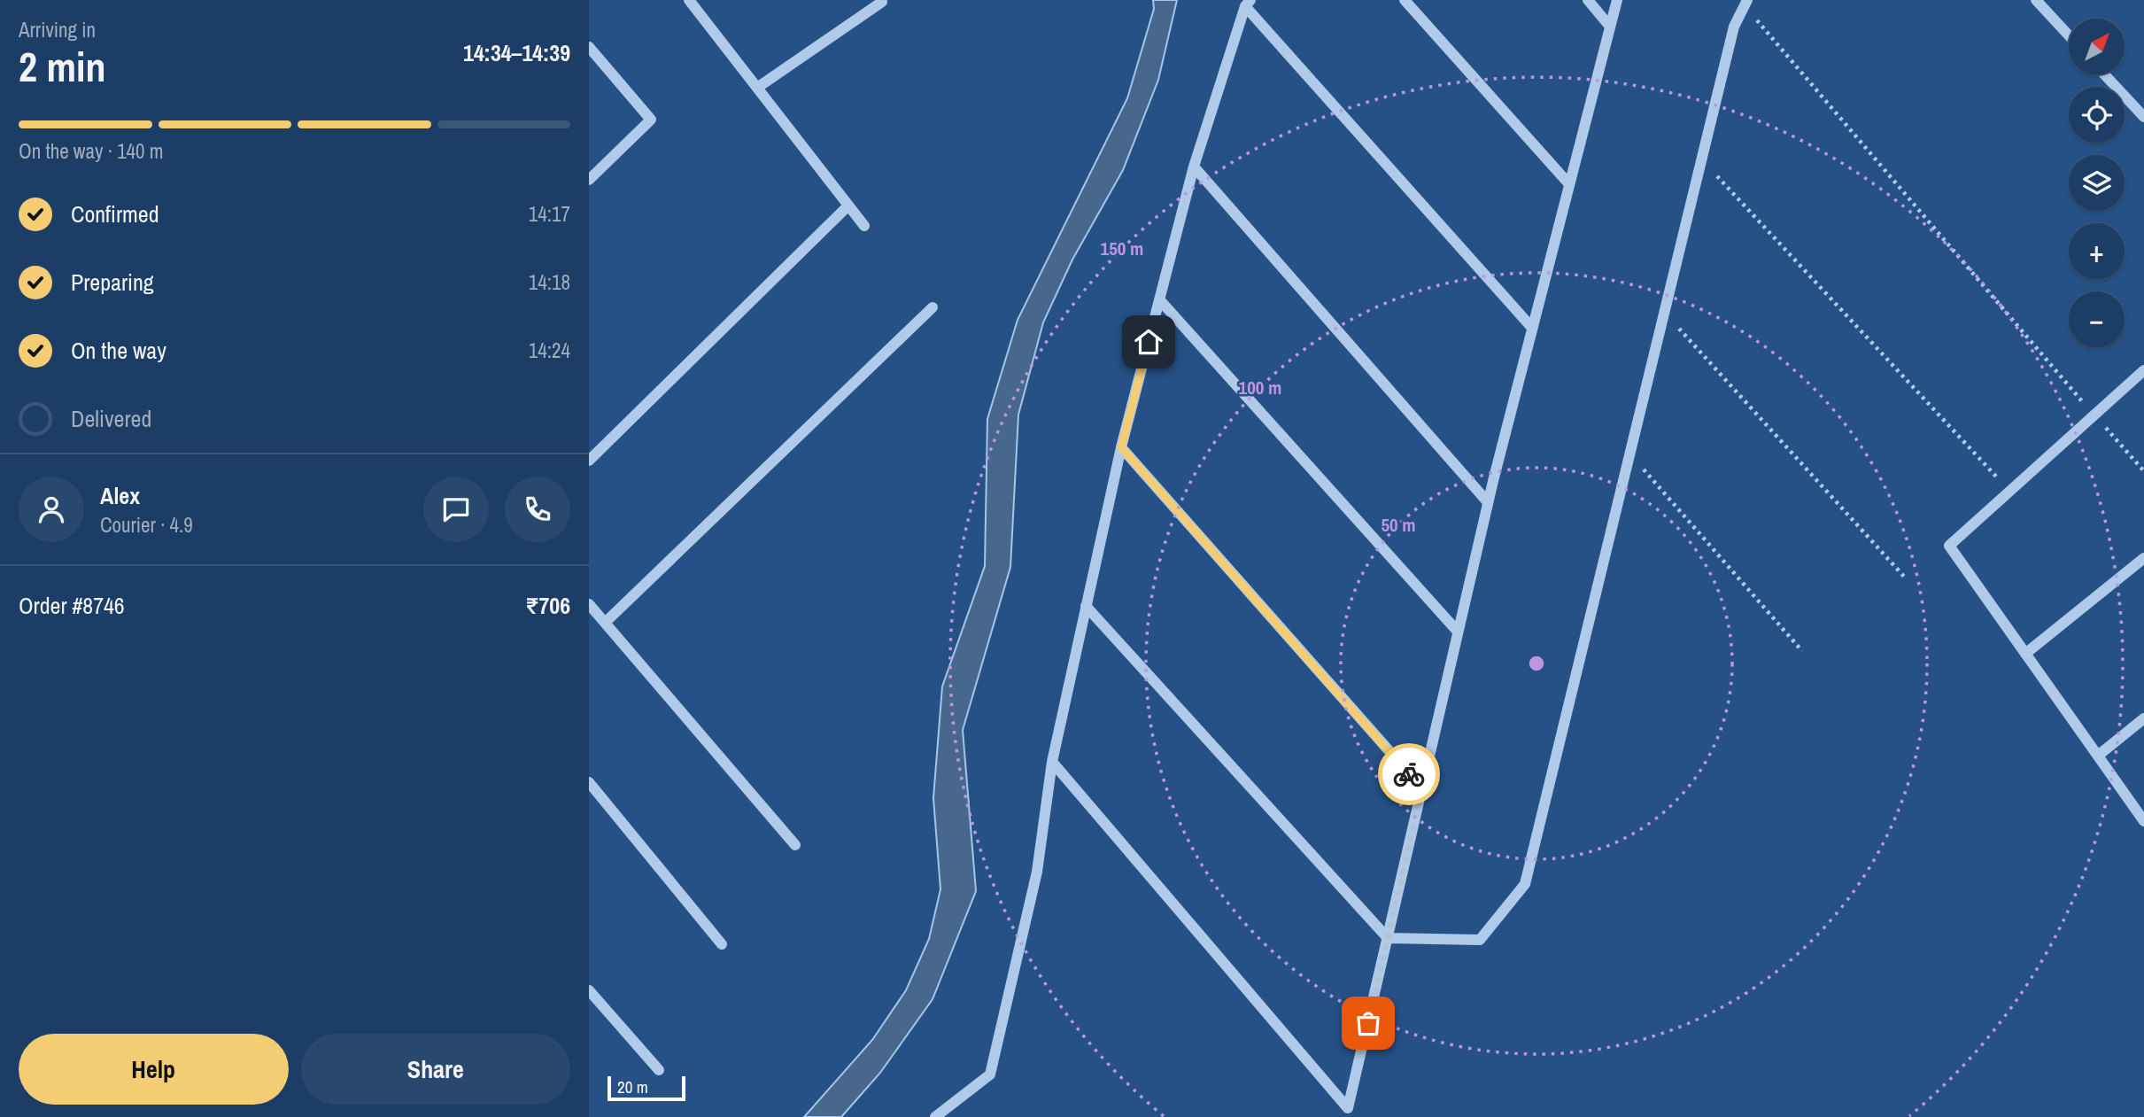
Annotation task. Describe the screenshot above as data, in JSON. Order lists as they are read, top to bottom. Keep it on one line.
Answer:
{"scale_bar":"20 m","north":"top right","page":{"heading":["2 min","Arriving in","14:34–14:39"],"panel":["Alex","Courier · 4.9","Order #8746","₹706"],"map_buttons":["+","−"],"bar":"On the way · 140 m","list":[["Confirmed","14:17"],["Preparing","14:18"],["On the way","14:24"],"Delivered"],"buttons":["Help","Share"],"scale":"20 m"},"rings":["150 m","100 m","50 m"]}
